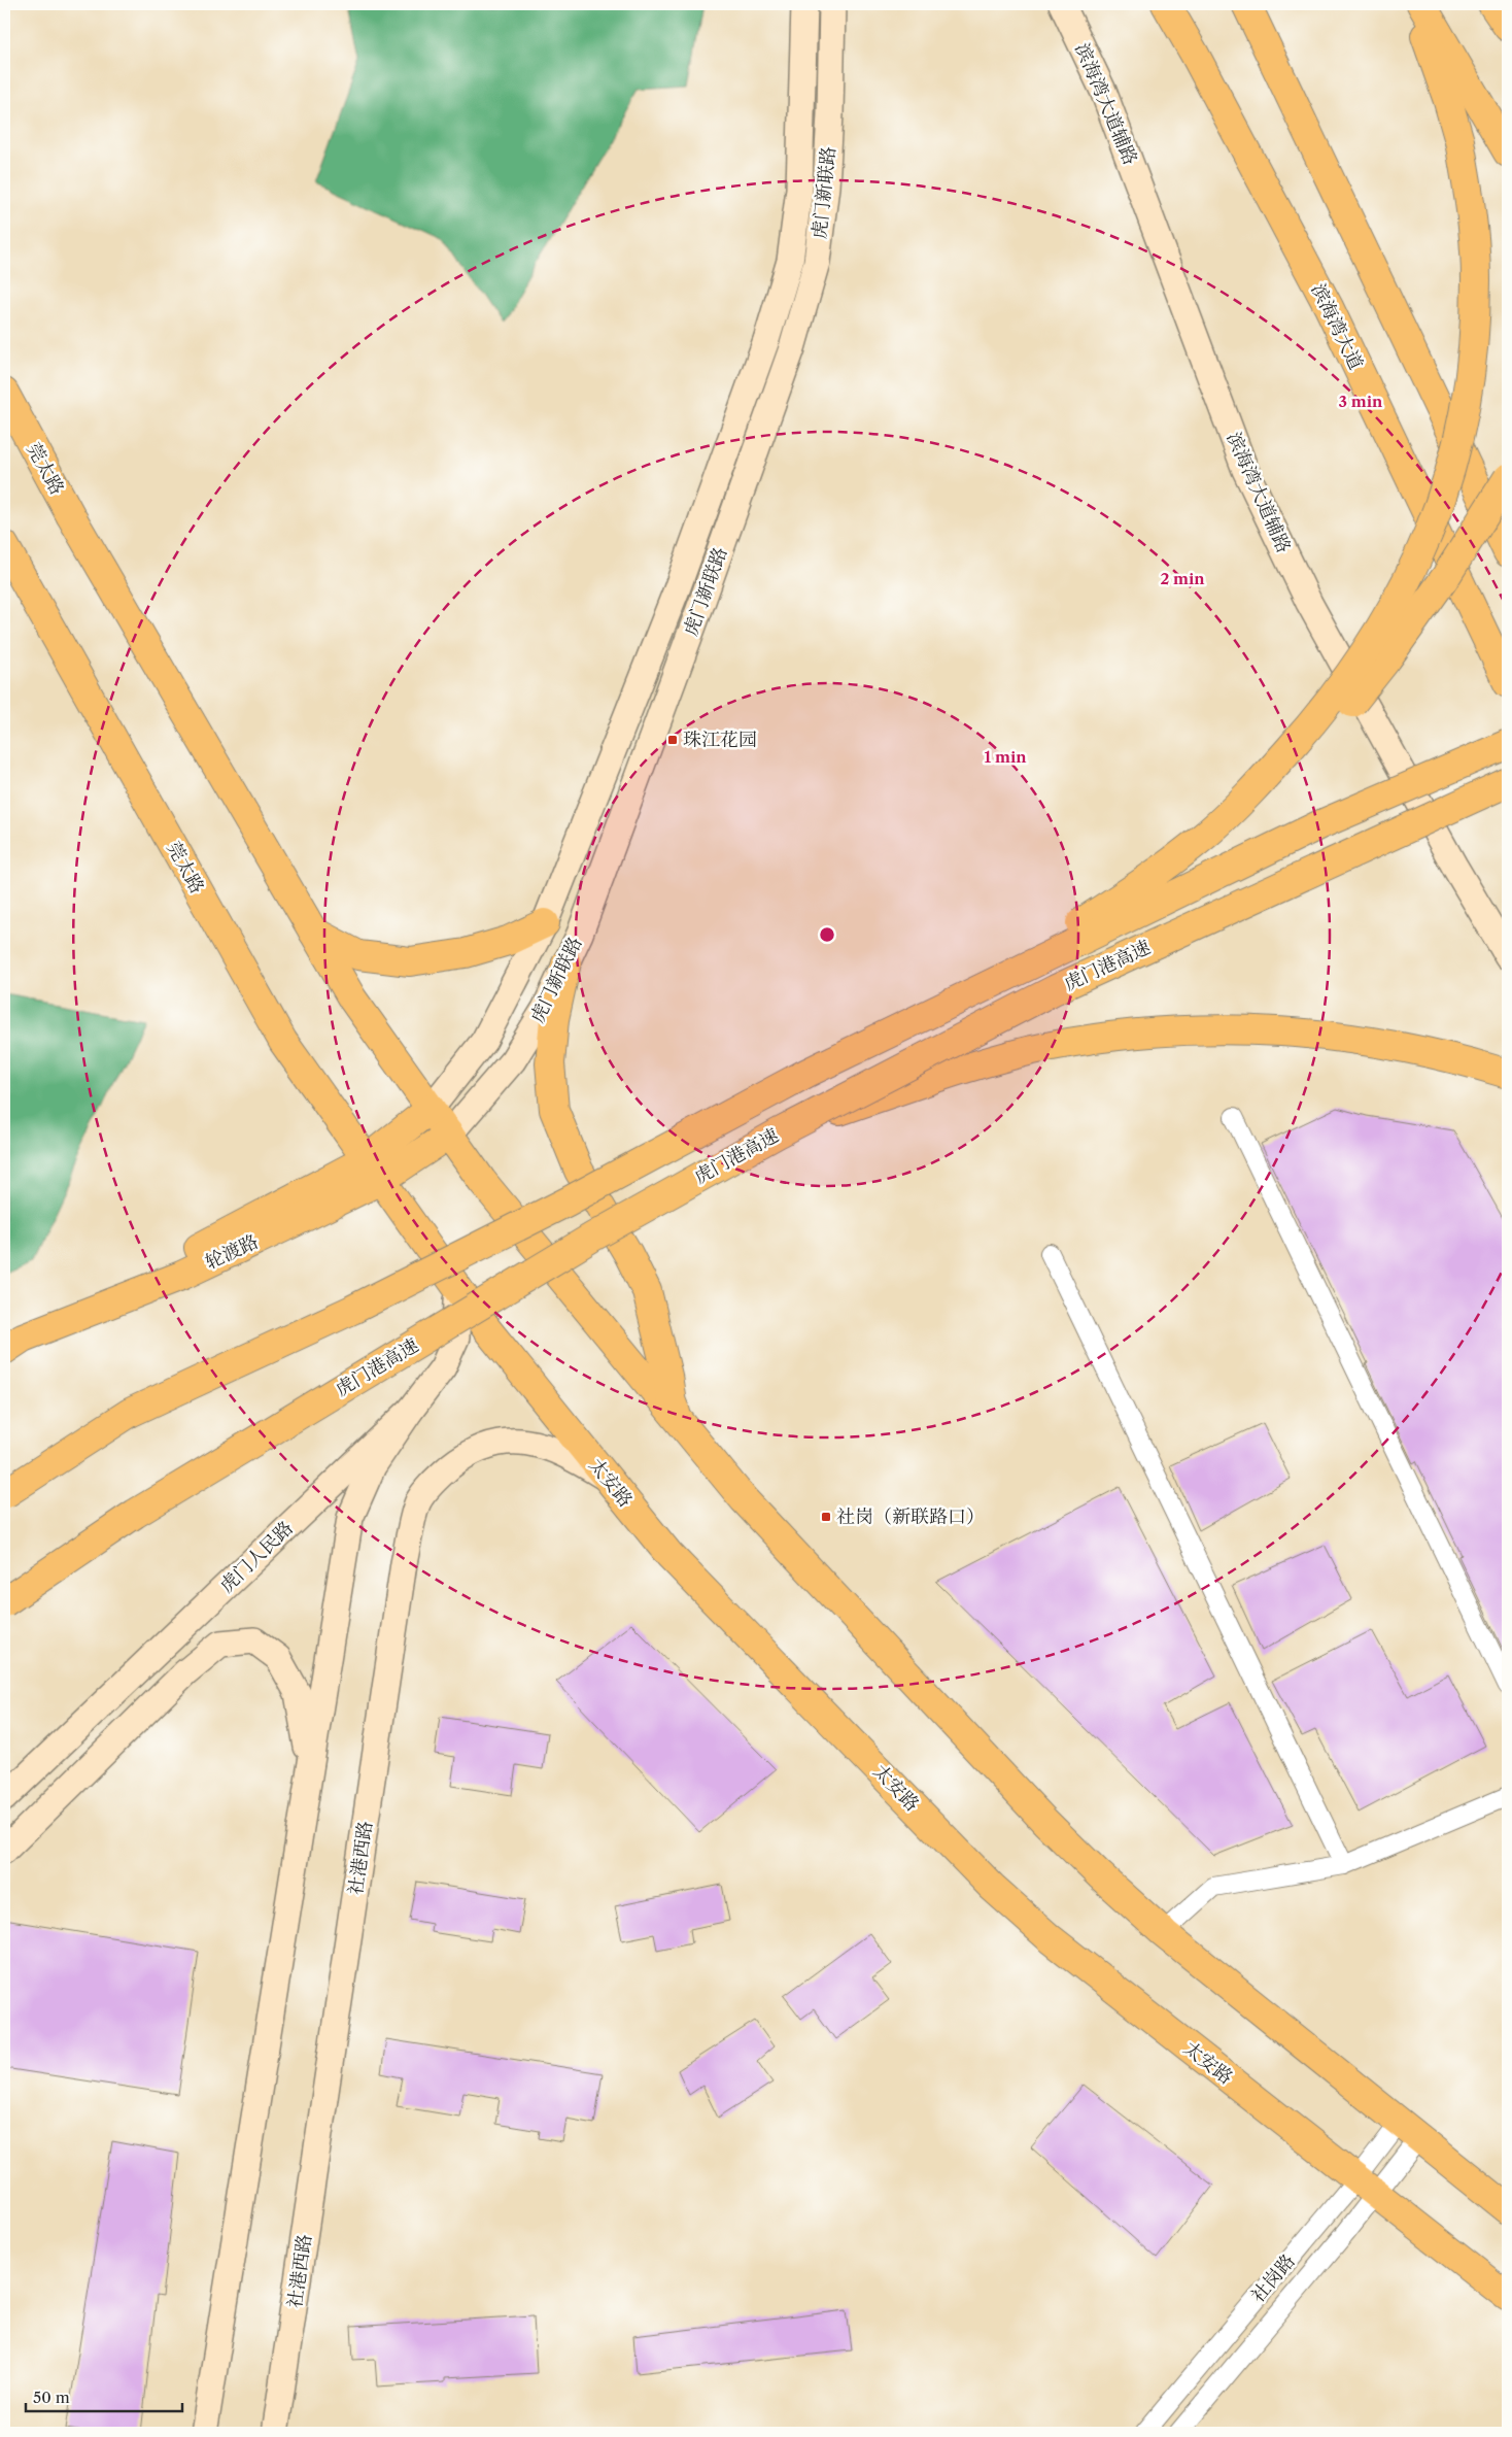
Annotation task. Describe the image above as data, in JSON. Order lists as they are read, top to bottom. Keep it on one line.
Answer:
{"streets":{"main road":["滨海湾大道","莞太路","虎门港高速","轮渡路","太安路"],"street":["滨海湾大道辅路","虎门新联路","虎门人民路","社港西路","社岗路"]},"crossings":[["虎门新联路","莞太路"],["虎门新联路","轮渡路"],["莞太路","轮渡路"],["莞太路","太安路"],["轮渡路","太安路"],["太安路","虎门人民路"],["太安路","社港西路"],["太安路","社岗路"]],"places":{"transit":["珠江花园","社岗（新联路口）"]},"scale_bar":"50 m","rings":["3 min","2 min","1 min"]}
